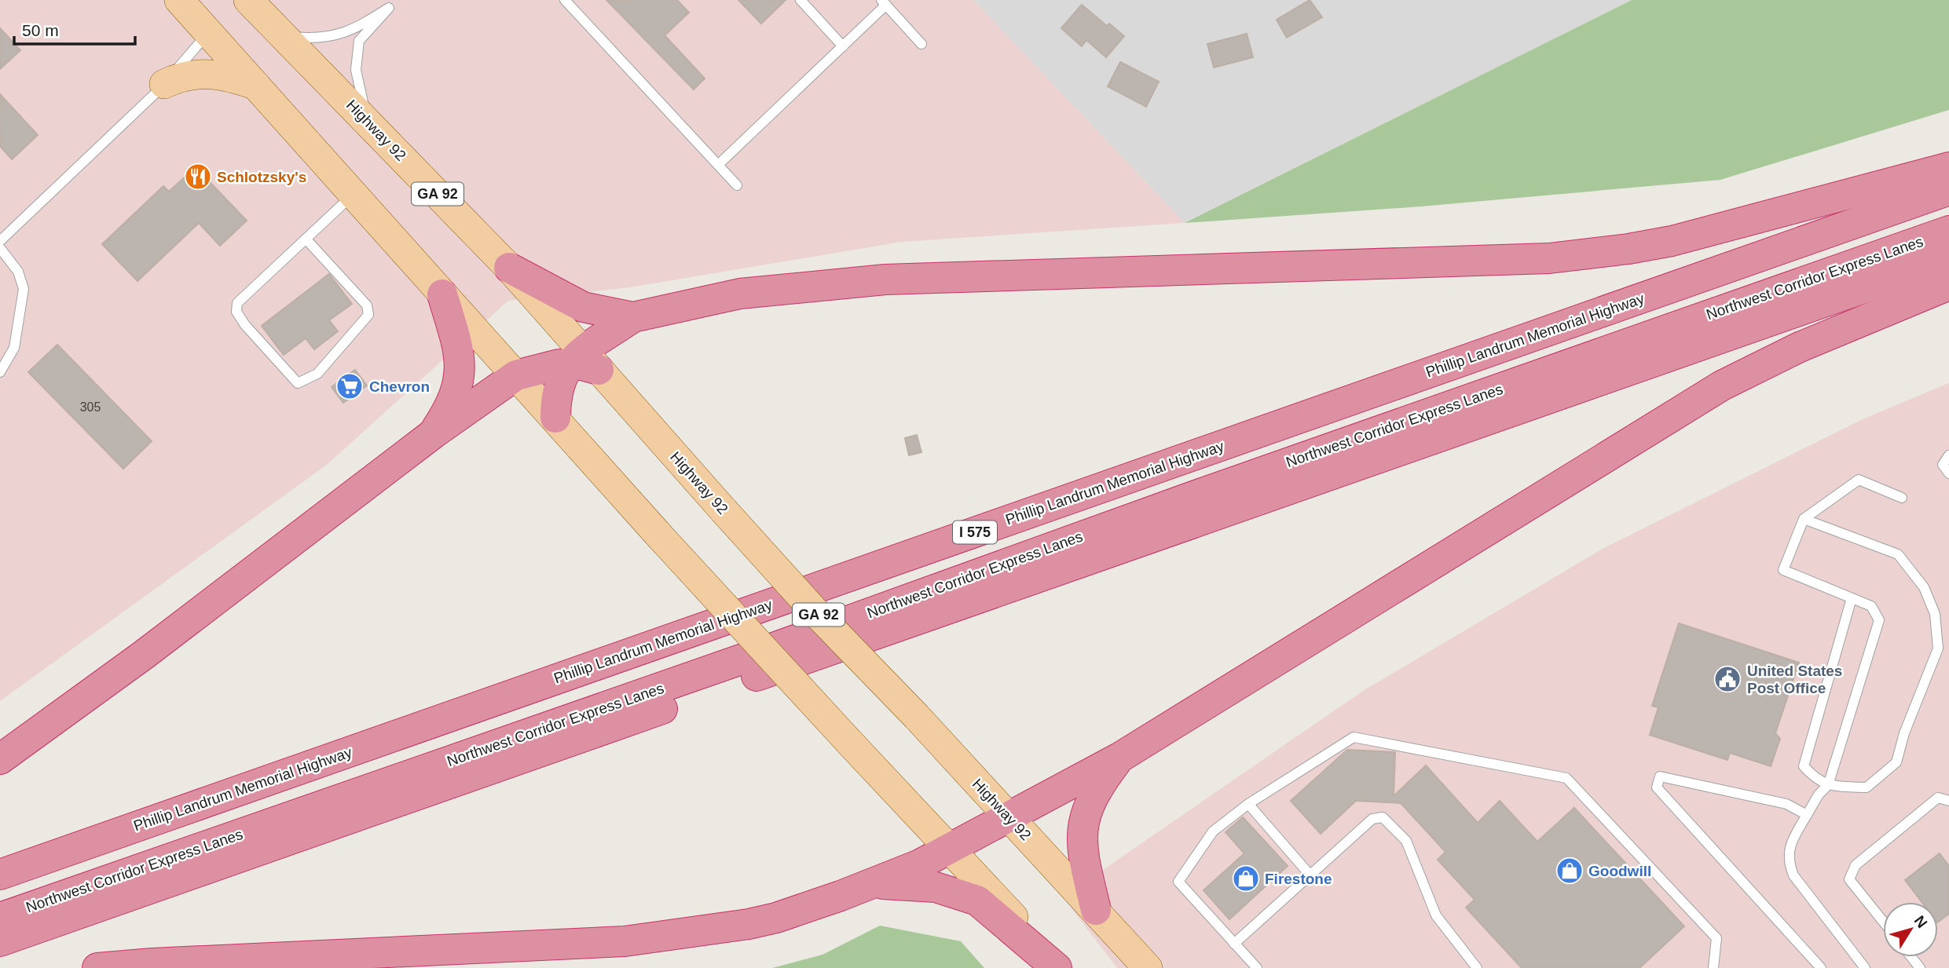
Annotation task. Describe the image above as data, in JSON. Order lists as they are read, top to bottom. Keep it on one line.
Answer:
{"streets":{"highway":["Northwest Corridor Express Lanes","Phillip Landrum Memorial Highway","I 575"],"main road":["Highway 92","GA 92"]},"places":{"restaurant":["Schlotzsky's"],"supermarket":["Chevron"],"public building":["United States Post Office"],"shop":["Goodwill","Firestone"]},"house_numbers":["305"],"scale_bar":"50 m","north":"top right"}
